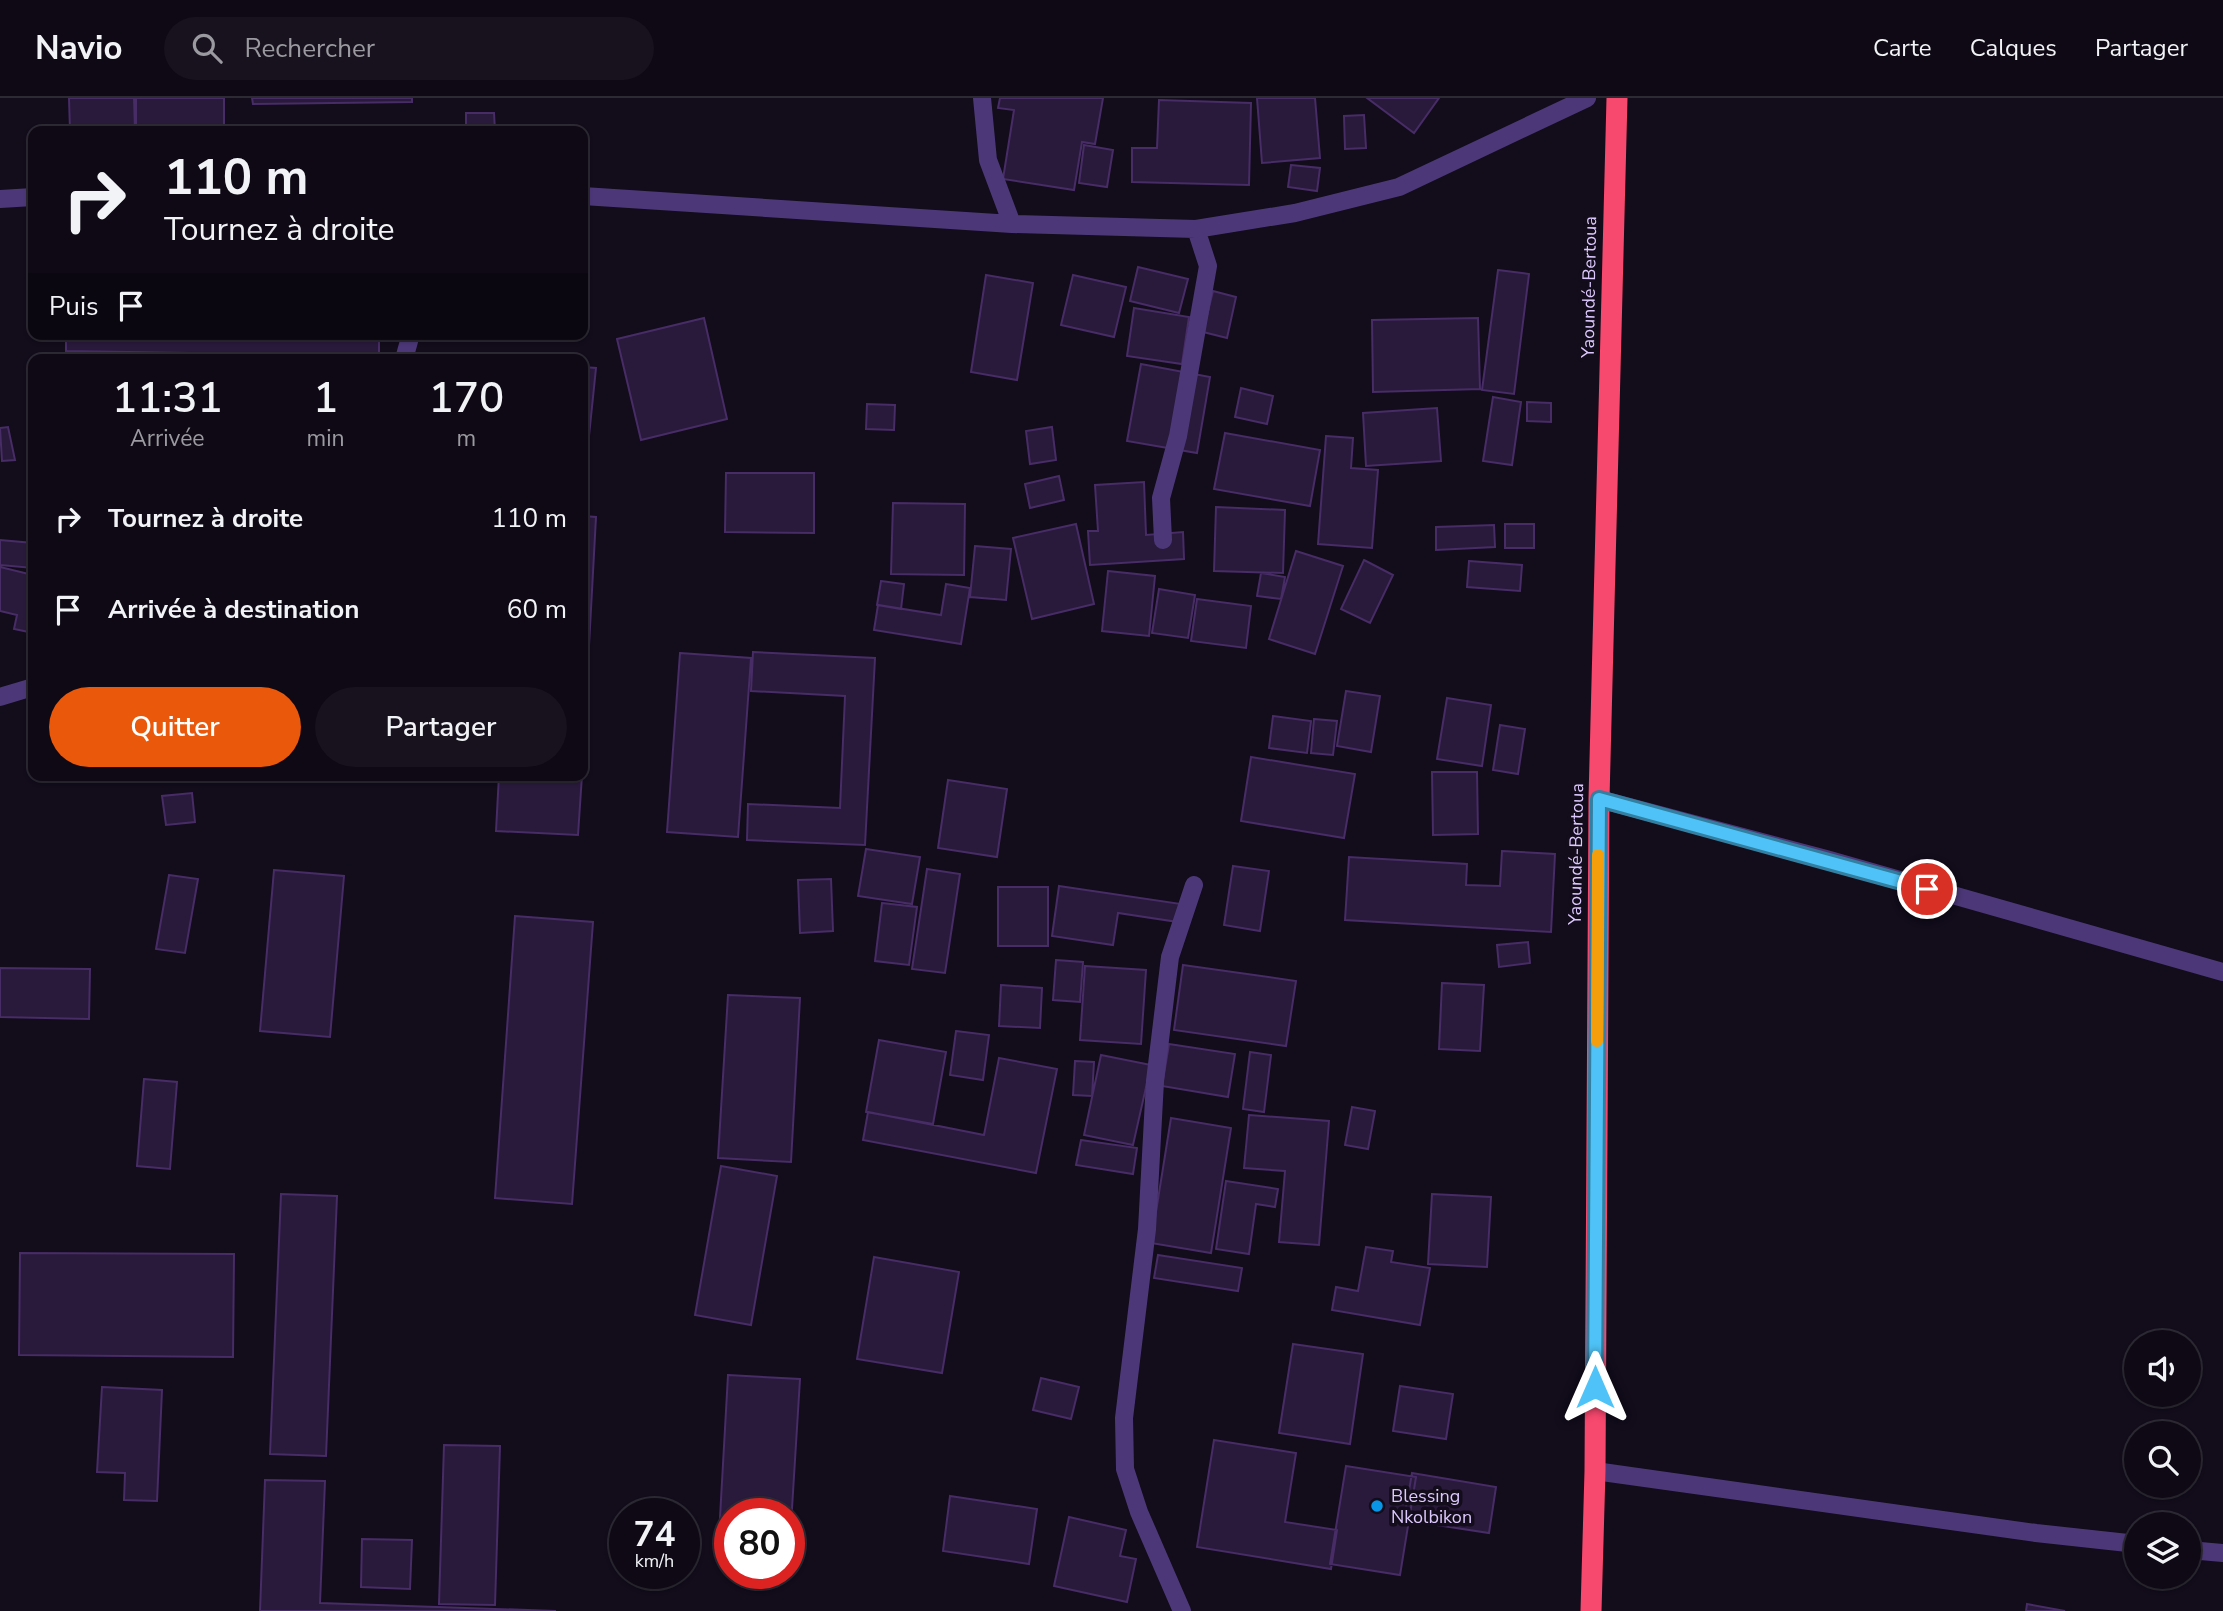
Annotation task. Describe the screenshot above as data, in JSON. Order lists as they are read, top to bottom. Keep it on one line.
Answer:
{"streets":{"highway":["Yaoundé-Bertoua"]},"places":["Blessing Nkolbikon"],"page":{"header":"Navio","search":"Rechercher","nav":["Carte","Calques","Partager"],"turn":["110 m","Tournez à droite"],"then":"Puis","eta":["11:31","Arrivée","1","min","170","m"],"list":[{"name":"Tournez à droite","value":"110 m"},{"name":"Arrivée à destination","value":"60 m"}],"buttons":["Quitter","Partager"],"speed":"74 km/h","limit":"80"}}
